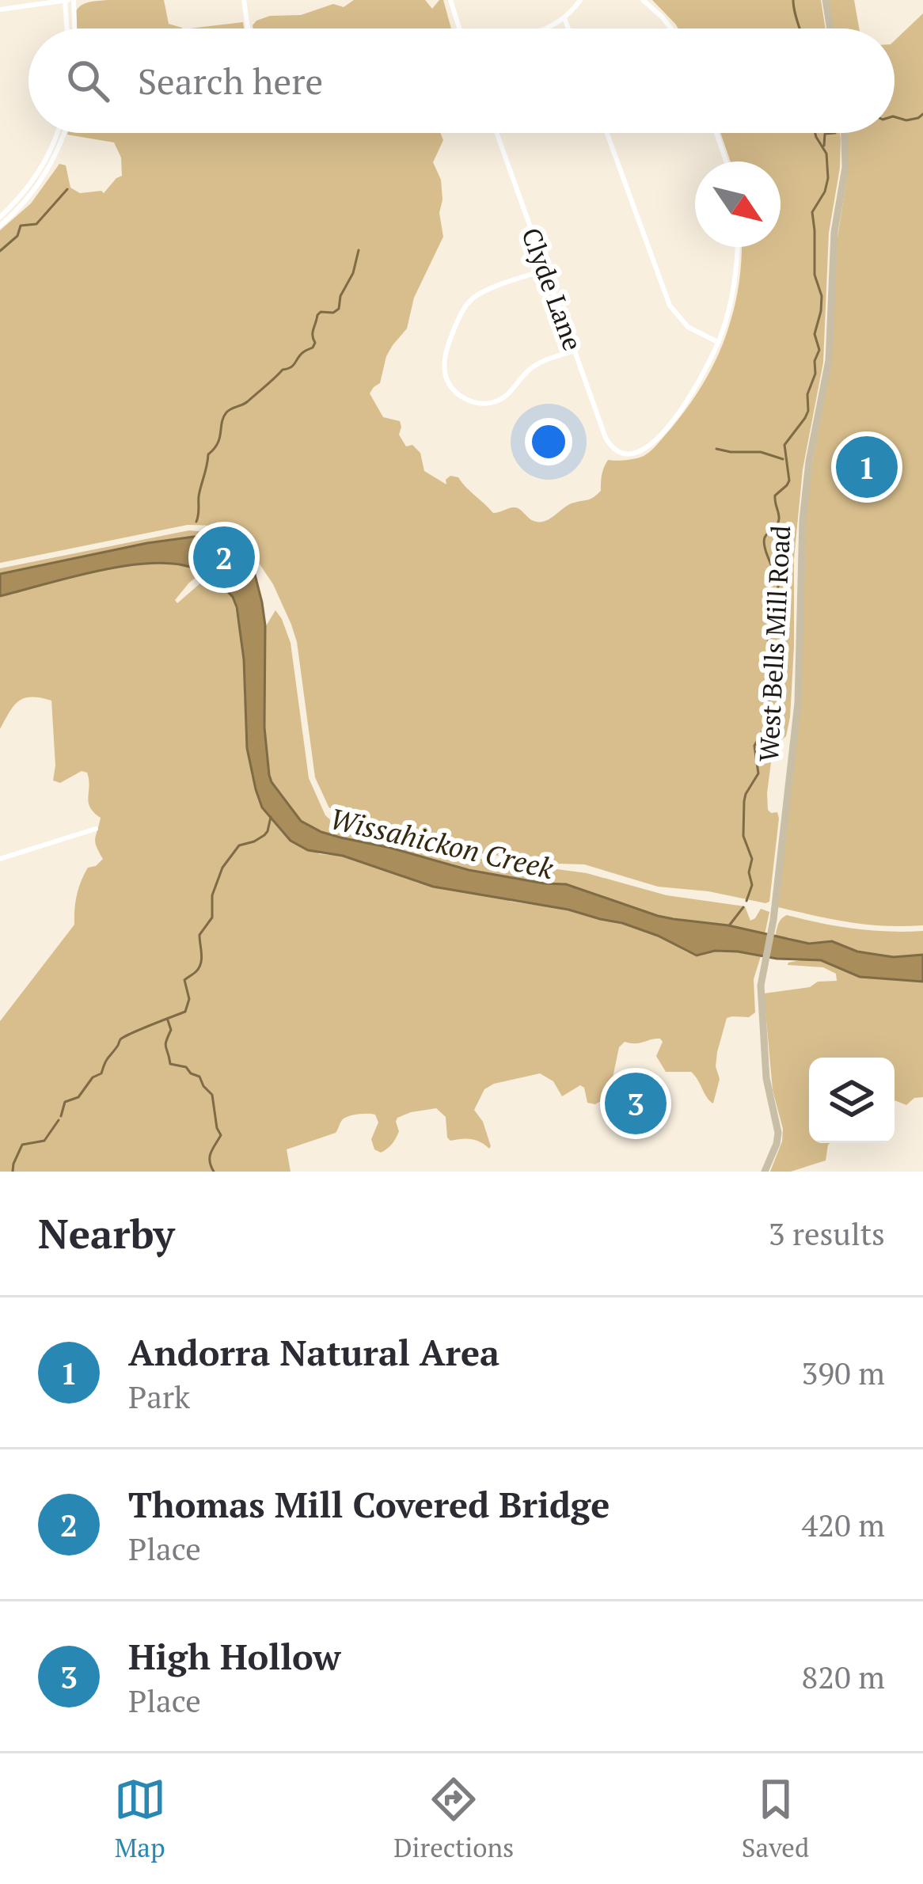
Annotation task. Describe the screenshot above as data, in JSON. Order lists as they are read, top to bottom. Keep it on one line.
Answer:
{"streets":{"street":["Clyde Lane","West Bells Mill Road"]},"water":["Wissahickon Creek"],"north":"bottom right","page":{"search":"Search here","pins":["1","2","3"],"heading":["Nearby","3 results"],"list":[{"mark":"1","name":"Andorra Natural Area","note":"Park","value":"390 m"},{"mark":"2","name":"Thomas Mill Covered Bridge","note":"Place","value":"420 m"},{"mark":"3","name":"High Hollow","note":"Place","value":"820 m"}],"nav":["Map","Directions","Saved"]}}
